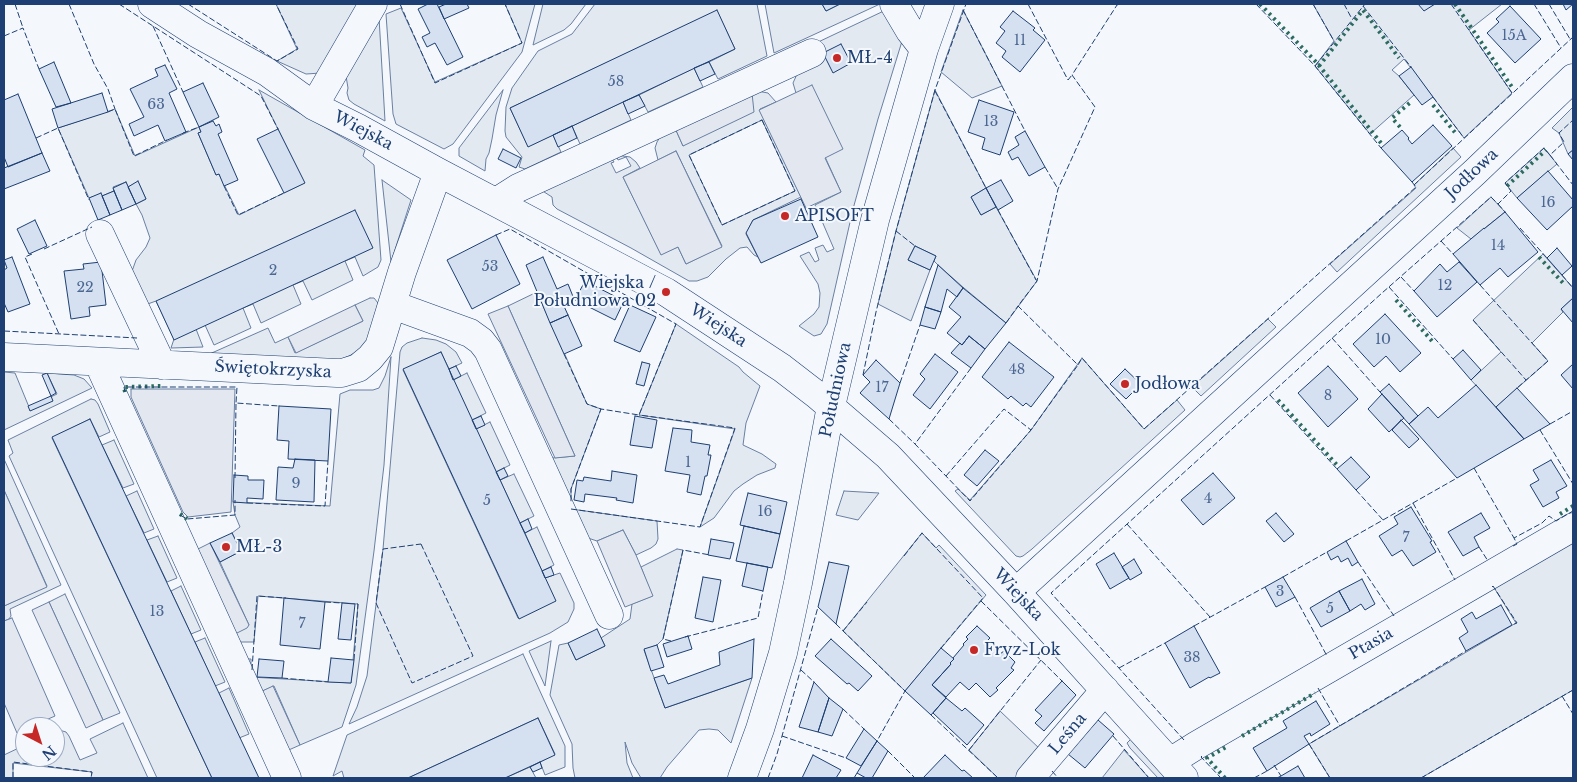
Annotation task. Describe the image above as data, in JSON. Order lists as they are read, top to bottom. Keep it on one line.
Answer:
{"streets":{"street":["Wiejska","Jodłowa","Świętokrzyska","Południowa","Ptasia","Leśna"]},"crossings":[["Wiejska","Jodłowa"],["Wiejska","Świętokrzyska"],["Wiejska","Południowa"],["Wiejska","Ptasia"],["Wiejska","Leśna"]],"places":["MŁ-4","APISOFT","Wiejska / Południowa 02","Jodłowa","MŁ-3","Fryz-Lok"],"house_numbers":["15A","11","58","63","13","16","14","53","2","12","22","10","48","17","8","1","9","4","5","16","7","3","5","13","7","38"],"north":"bottom right"}
